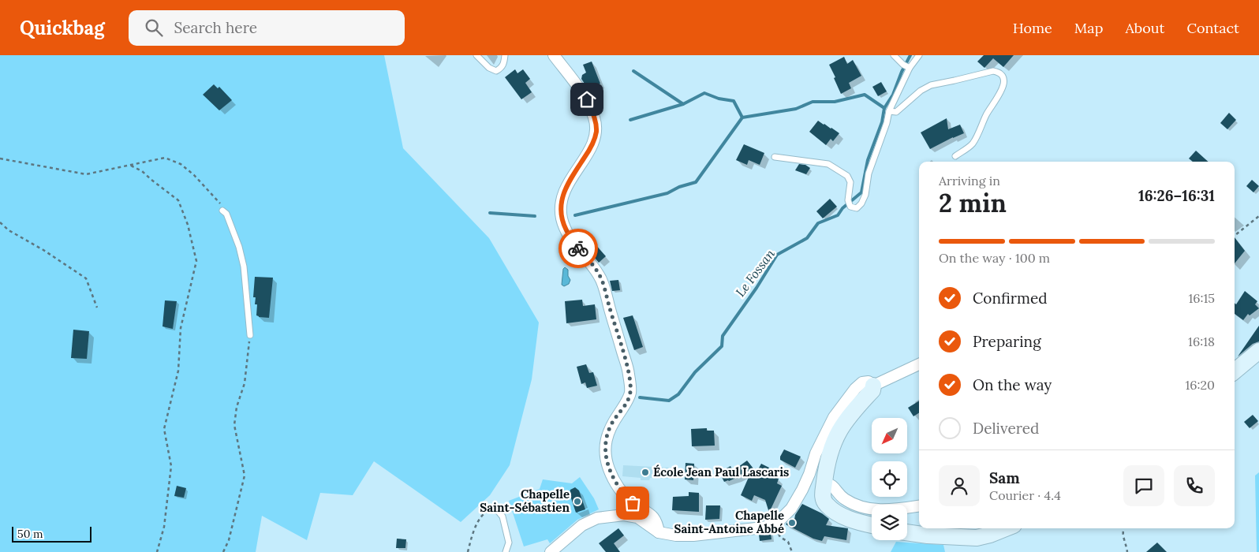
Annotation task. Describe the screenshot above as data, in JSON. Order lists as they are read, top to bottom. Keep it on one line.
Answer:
{"water":["Le Fossan"],"places":["École Jean Paul Lascaris","Chapelle Saint-Sébastien","Chapelle Saint-Antoine Abbé"],"scale_bar":"50 m","north":"bottom left","page":{"header":"Quickbag","search":"Search here","nav":["Home","Map","About","Contact"],"heading":["2 min","Arriving in","16:26–16:31"],"panel":["Sam","Courier · 4.4"],"bar":"On the way · 100 m","list":[["Confirmed","16:15"],["Preparing","16:18"],["On the way","16:20"],"Delivered"],"scale":"50 m"}}
